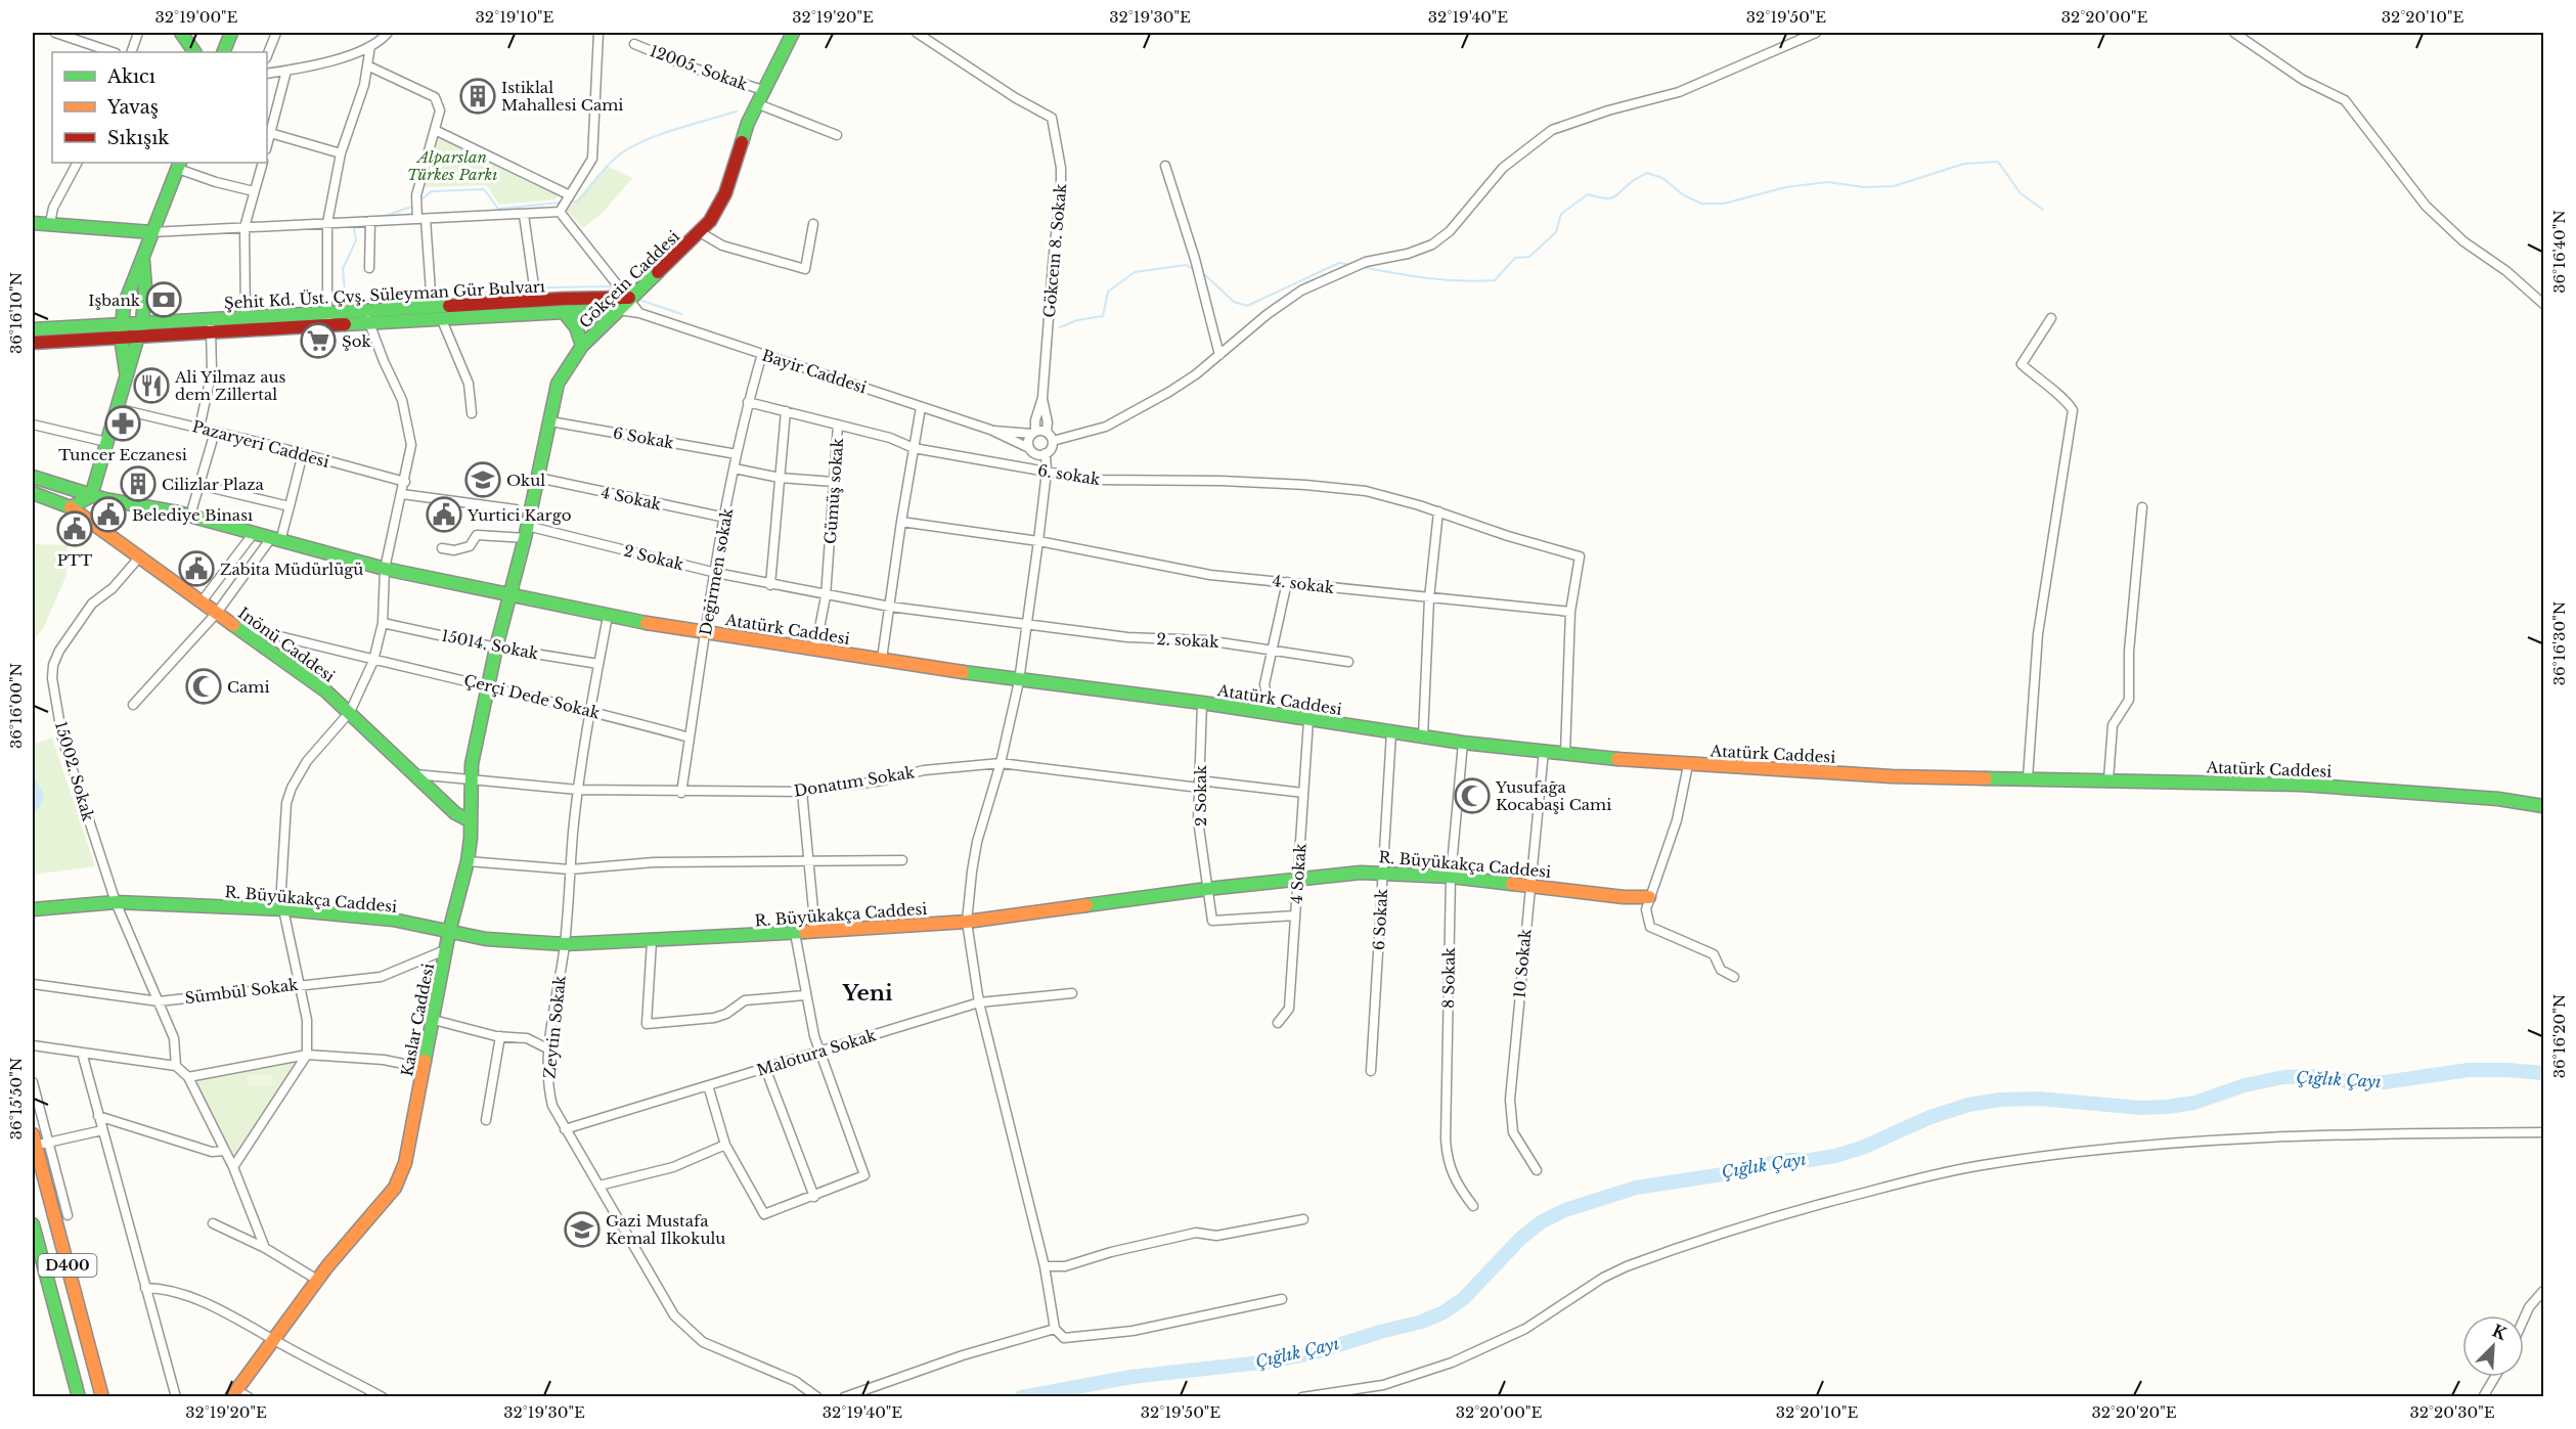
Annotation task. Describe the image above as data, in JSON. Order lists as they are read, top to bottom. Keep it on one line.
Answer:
{"streets":{"main road":["Gökçein Caddesi","Şehit Kd. Üst. Çvş. Süleyman Gür Bulvarı","Atatürk Caddesi","Inönü Caddesi","R. Büyükakça Caddesi","Kaslar Caddesi","D400"],"street":["12005. Sokak","Gökceın 8. Sokak","Bayir Caddesi","6 Sokak","Pazaryeri Caddesi","6. sokak","Gümüş sokak","4 Sokak","2 Sokak","Değirmen sokak","4. sokak","2. sokak","15014. Sokak","Çerçi Dede Sokak","15002. Sokak","Donatım Sokak","10 Sokak","8 Sokak","Sümbül Sokak","Zeytin Sokak","Malotura Sokak"]},"crossings":[["12005. Sokak","Gökçein Caddesi"],["Gökceın 8. Sokak","Bayir Caddesi"],["Gökçein Caddesi","Şehit Kd. Üst. Çvş. Süleyman Gür Bulvarı"],["Gökçein Caddesi","Bayir Caddesi"],["Gökçein Caddesi","6 Sokak"],["Gökçein Caddesi","4 Sokak"],["Gökçein Caddesi","2 Sokak"],["Gökçein Caddesi","Atatürk Caddesi"],["Gökçein Caddesi","Kaslar Caddesi"],["Şehit Kd. Üst. Çvş. Süleyman Gür Bulvarı","Bayir Caddesi"],["Bayir Caddesi","Değirmen sokak"],["6 Sokak","Değirmen sokak"],["6 Sokak","Atatürk Caddesi"],["6 Sokak","R. Büyükakça Caddesi"],["6. sokak","Gümüş sokak"],["6. sokak","4. sokak"],["Gümüş sokak","2 Sokak"],["Gümüş sokak","Değirmen sokak"],["Gümüş sokak","Atatürk Caddesi"],["4 Sokak","2 Sokak"],["4 Sokak","Değirmen sokak"],["4 Sokak","Atatürk Caddesi"],["4 Sokak","Donatım Sokak"],["4 Sokak","R. Büyükakça Caddesi"],["2 Sokak","Değirmen sokak"],["2 Sokak","Atatürk Caddesi"],["2 Sokak","2. sokak"],["2 Sokak","Donatım Sokak"],["2 Sokak","R. Büyükakça Caddesi"],["Değirmen sokak","Atatürk Caddesi"],["Değirmen sokak","Çerçi Dede Sokak"],["Değirmen sokak","Donatım Sokak"],["Atatürk Caddesi","10 Sokak"],["Atatürk Caddesi","8 Sokak"],["Atatürk Caddesi","Kaslar Caddesi"],["Atatürk Caddesi","Zeytin Sokak"],["Inönü Caddesi","Çerçi Dede Sokak"],["Inönü Caddesi","15002. Sokak"],["Inönü Caddesi","Donatım Sokak"],["Inönü Caddesi","Kaslar Caddesi"],["15014. Sokak","Kaslar Caddesi"],["15014. Sokak","Zeytin Sokak"],["Çerçi Dede Sokak","Kaslar Caddesi"],["Çerçi Dede Sokak","Zeytin Sokak"],["15002. Sokak","R. Büyükakça Caddesi"],["15002. Sokak","Sümbül Sokak"],["Donatım Sokak","Kaslar Caddesi"],["Donatım Sokak","Zeytin Sokak"],["R. Büyükakça Caddesi","10 Sokak"],["R. Büyükakça Caddesi","8 Sokak"],["R. Büyükakça Caddesi","Kaslar Caddesi"],["R. Büyükakça Caddesi","Zeytin Sokak"],["Sümbül Sokak","Kaslar Caddesi"],["Zeytin Sokak","Malotura Sokak"]],"districts":["Yeni"],"water":["Çığlık Çayı"],"parks":["Alparslan Türkes Parkı"],"places":{"building":["Istiklal Mahallesi Cami","Cilizlar Plaza"],"bank":["Işbank"],"supermarket":["Şok"],"restaurant":["Ali Yilmaz aus dem Zillertal"],"pharmacy":["Tuncer Eczanesi"],"school or university":["Okul","Gazi Mustafa Kemal Ilkokulu"],"public building":["Belediye Binası","Yurtici Kargo","PTT","Zabita Müdürlügü"],"mosque":["Cami","Yusufağa Kocabaşi Cami"]},"legend":["Akıcı","Yavaş","Sıkışık"],"north":"top right","coordinates":["32°19'00\"E","32°19'10\"E","32°19'20\"E","32°19'30\"E","32°19'40\"E","32°19'50\"E","32°20'00\"E","32°20'10\"E","36°16'40\"N","36°16'10\"N","36°16'30\"N","36°16'00\"N","36°16'20\"N","36°15'50\"N","32°20'20\"E","32°20'30\"E"]}
